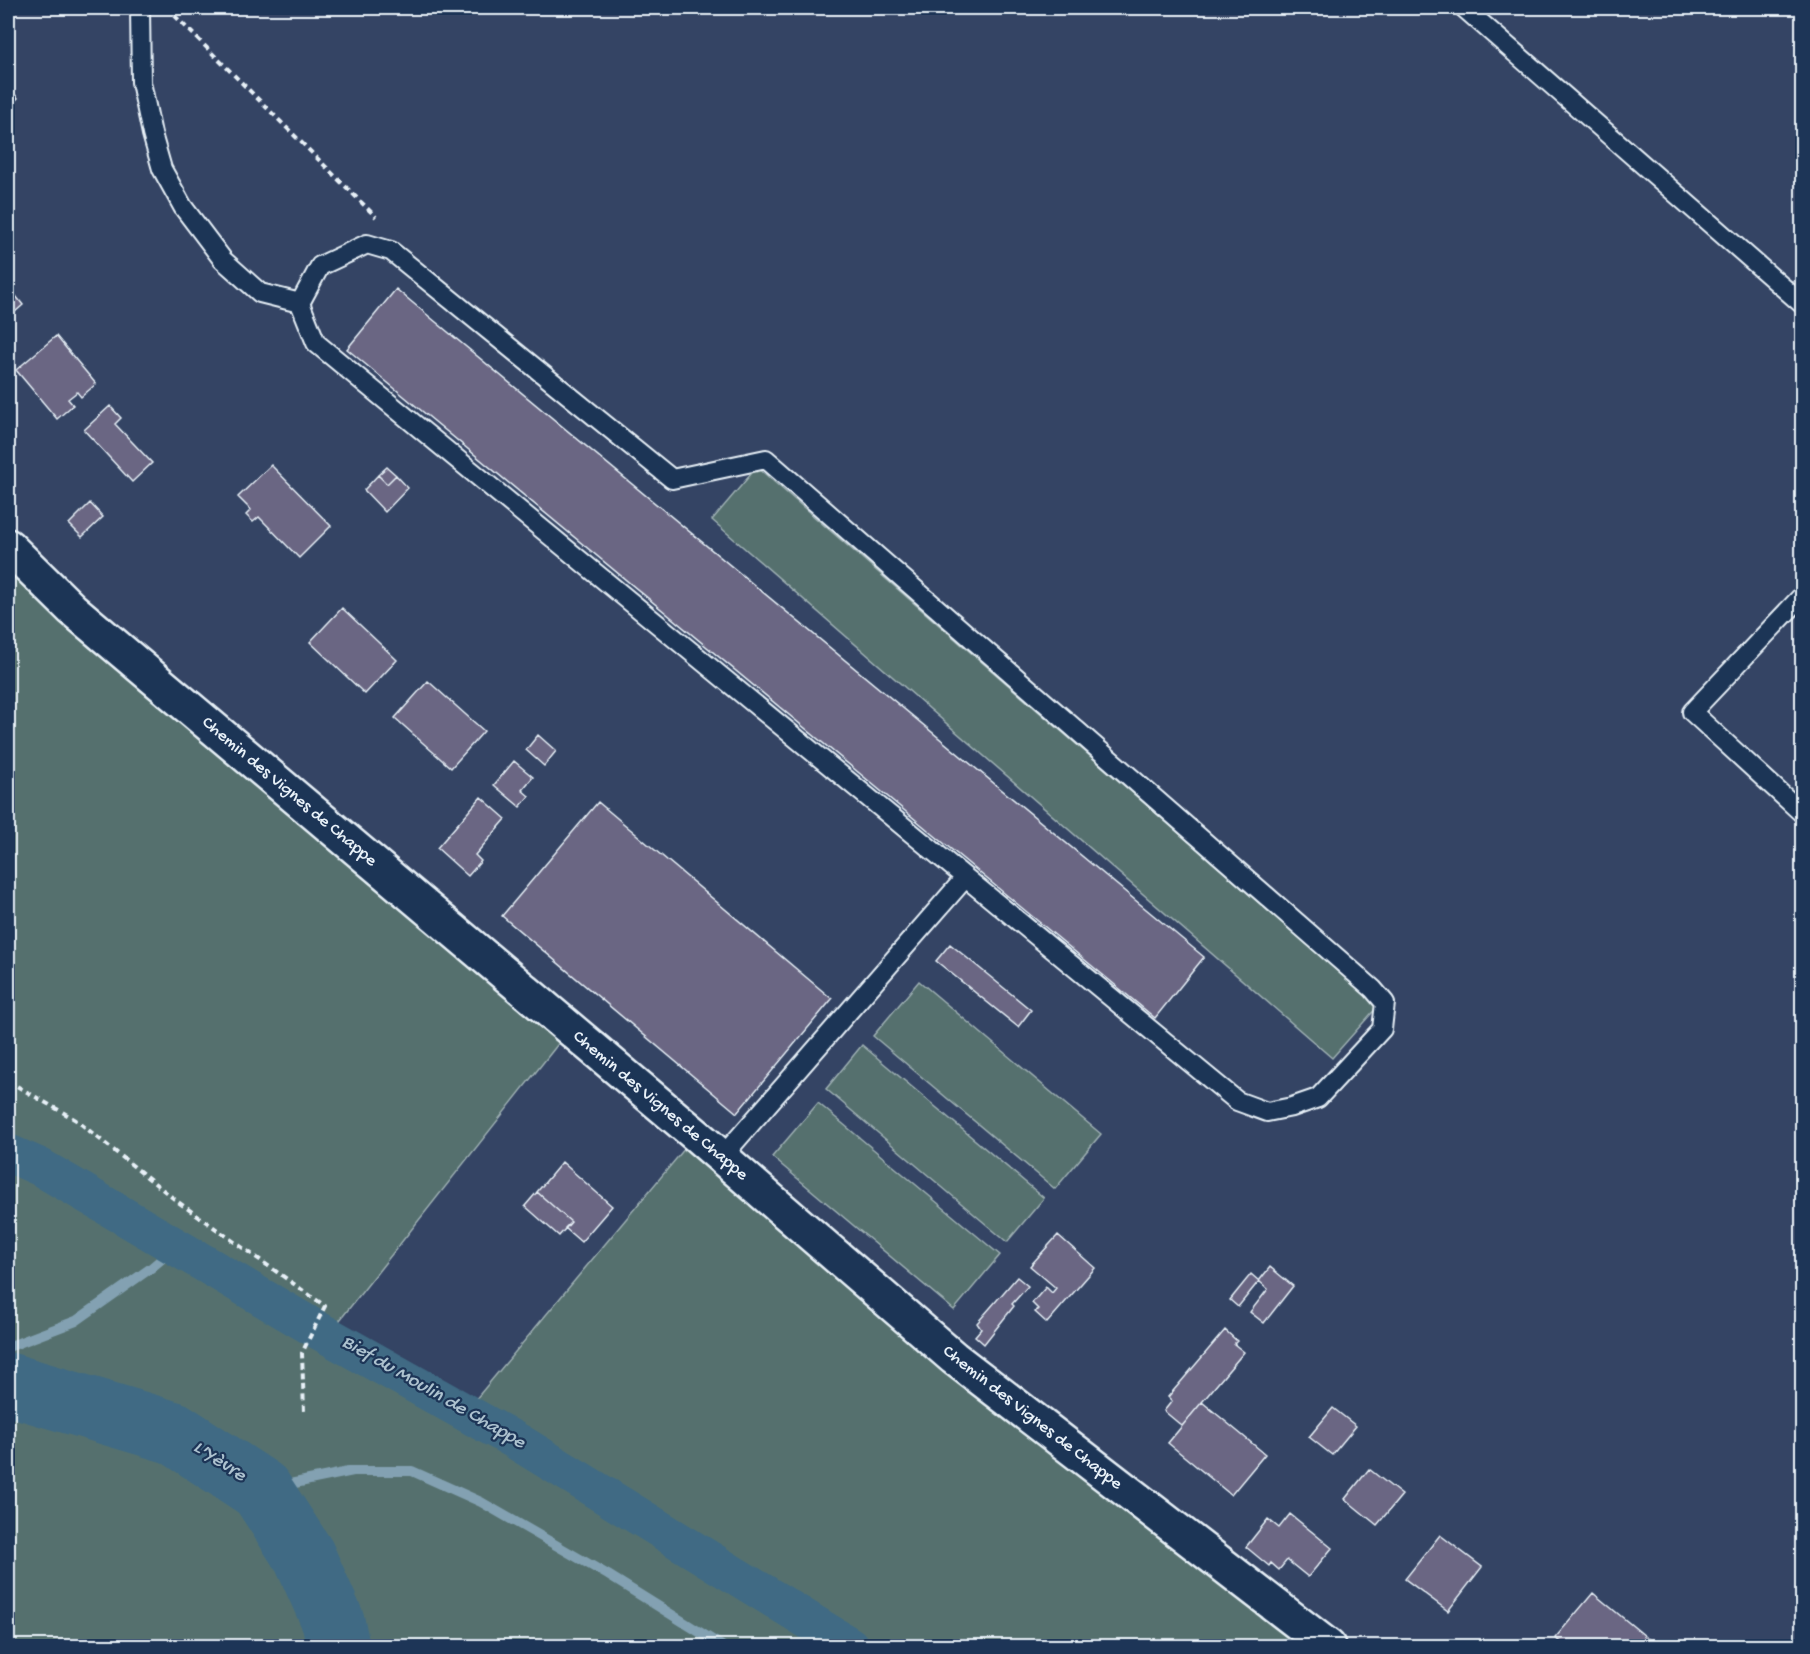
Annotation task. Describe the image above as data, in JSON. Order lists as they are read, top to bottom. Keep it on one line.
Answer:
{"streets":{"street":["Chemin des Vignes de Chappe"]},"water":["Bief du Moulin de Chappe","L'Yèvre"]}
